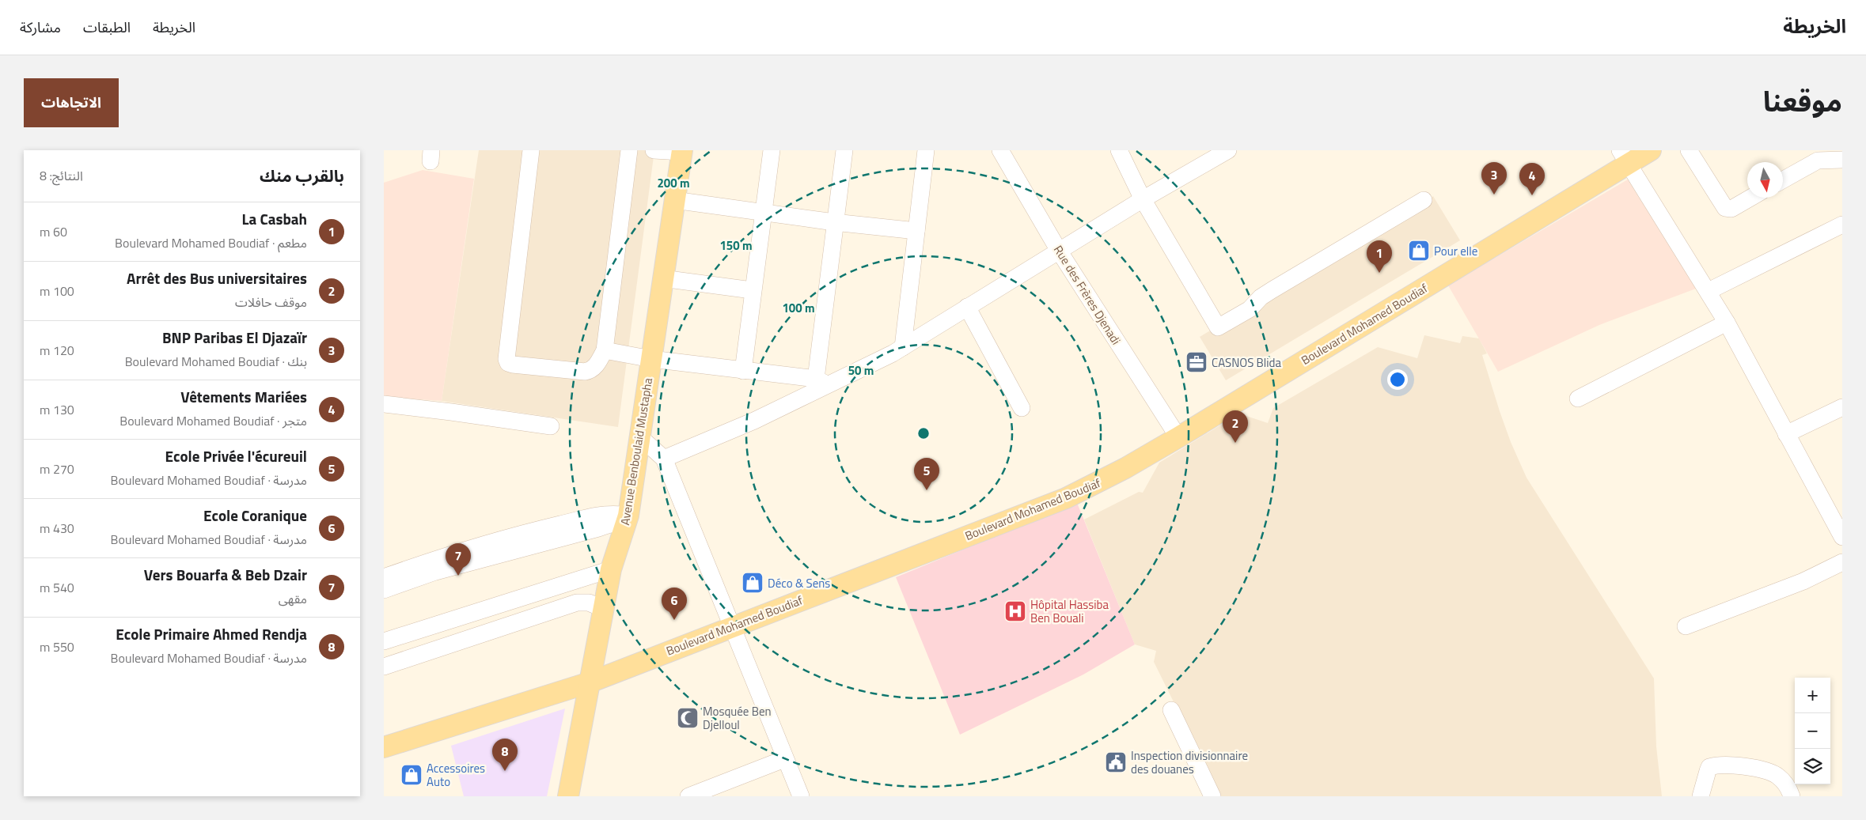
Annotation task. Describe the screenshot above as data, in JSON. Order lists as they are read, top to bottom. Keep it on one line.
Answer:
{"streets":{"main road":["Boulevard Mohamed Boudiaf","Avenue Benboulaid Mustapha"],"street":["Rue des Frères Djenadi"]},"crossings":[["Rue des Frères Djenadi","Boulevard Mohamed Boudiaf"],["Boulevard Mohamed Boudiaf","Avenue Benboulaid Mustapha"]],"places":{"shop":["Pour elle","Déco & Sens","Accessoires Auto"],"office":["CASNOS Blida"],"hospital":["Hôpital Hassiba Ben Bouali"],"mosque":["Mosquée Ben Djelloul"],"public building":["Inspection divisionnaire des douanes"]},"north":"bottom","page":{"header":"الخريطة","nav":["الخريطة","الطبقات","مشاركة"],"title":"موقعنا","buttons":"الاتجاهات","heading":["بالقرب منك","النتائج: 8"],"pins":["3","4","1","2","5","7","6","8"],"list":[{"mark":"1","name":"La Casbah","note":"مطعم · Boulevard Mohamed Boudiaf","value":"60 m"},{"mark":"2","name":"Arrêt des Bus universitaires","note":"موقف حافلات","value":"100 m"},{"mark":"3","name":"BNP Paribas El Djazaïr","note":"بنك · Boulevard Mohamed Boudiaf","value":"120 m"},{"mark":"4","name":"Vêtements Mariées","note":"متجر · Boulevard Mohamed Boudiaf","value":"130 m"},{"mark":"5","name":"Ecole Privée l'écureuil","note":"مدرسة · Boulevard Mohamed Boudiaf","value":"270 m"},{"mark":"6","name":"Ecole Coranique","note":"مدرسة · Boulevard Mohamed Boudiaf","value":"430 m"},{"mark":"7","name":"Vers Bouarfa & Beb Dzair","note":"مقهى","value":"540 m"},{"mark":"8","name":"Ecole Primaire Ahmed Rendja","note":"مدرسة · Boulevard Mohamed Boudiaf","value":"550 m"}],"map_buttons":["+","−"]},"rings":["200 m","150 m","100 m","50 m"]}
